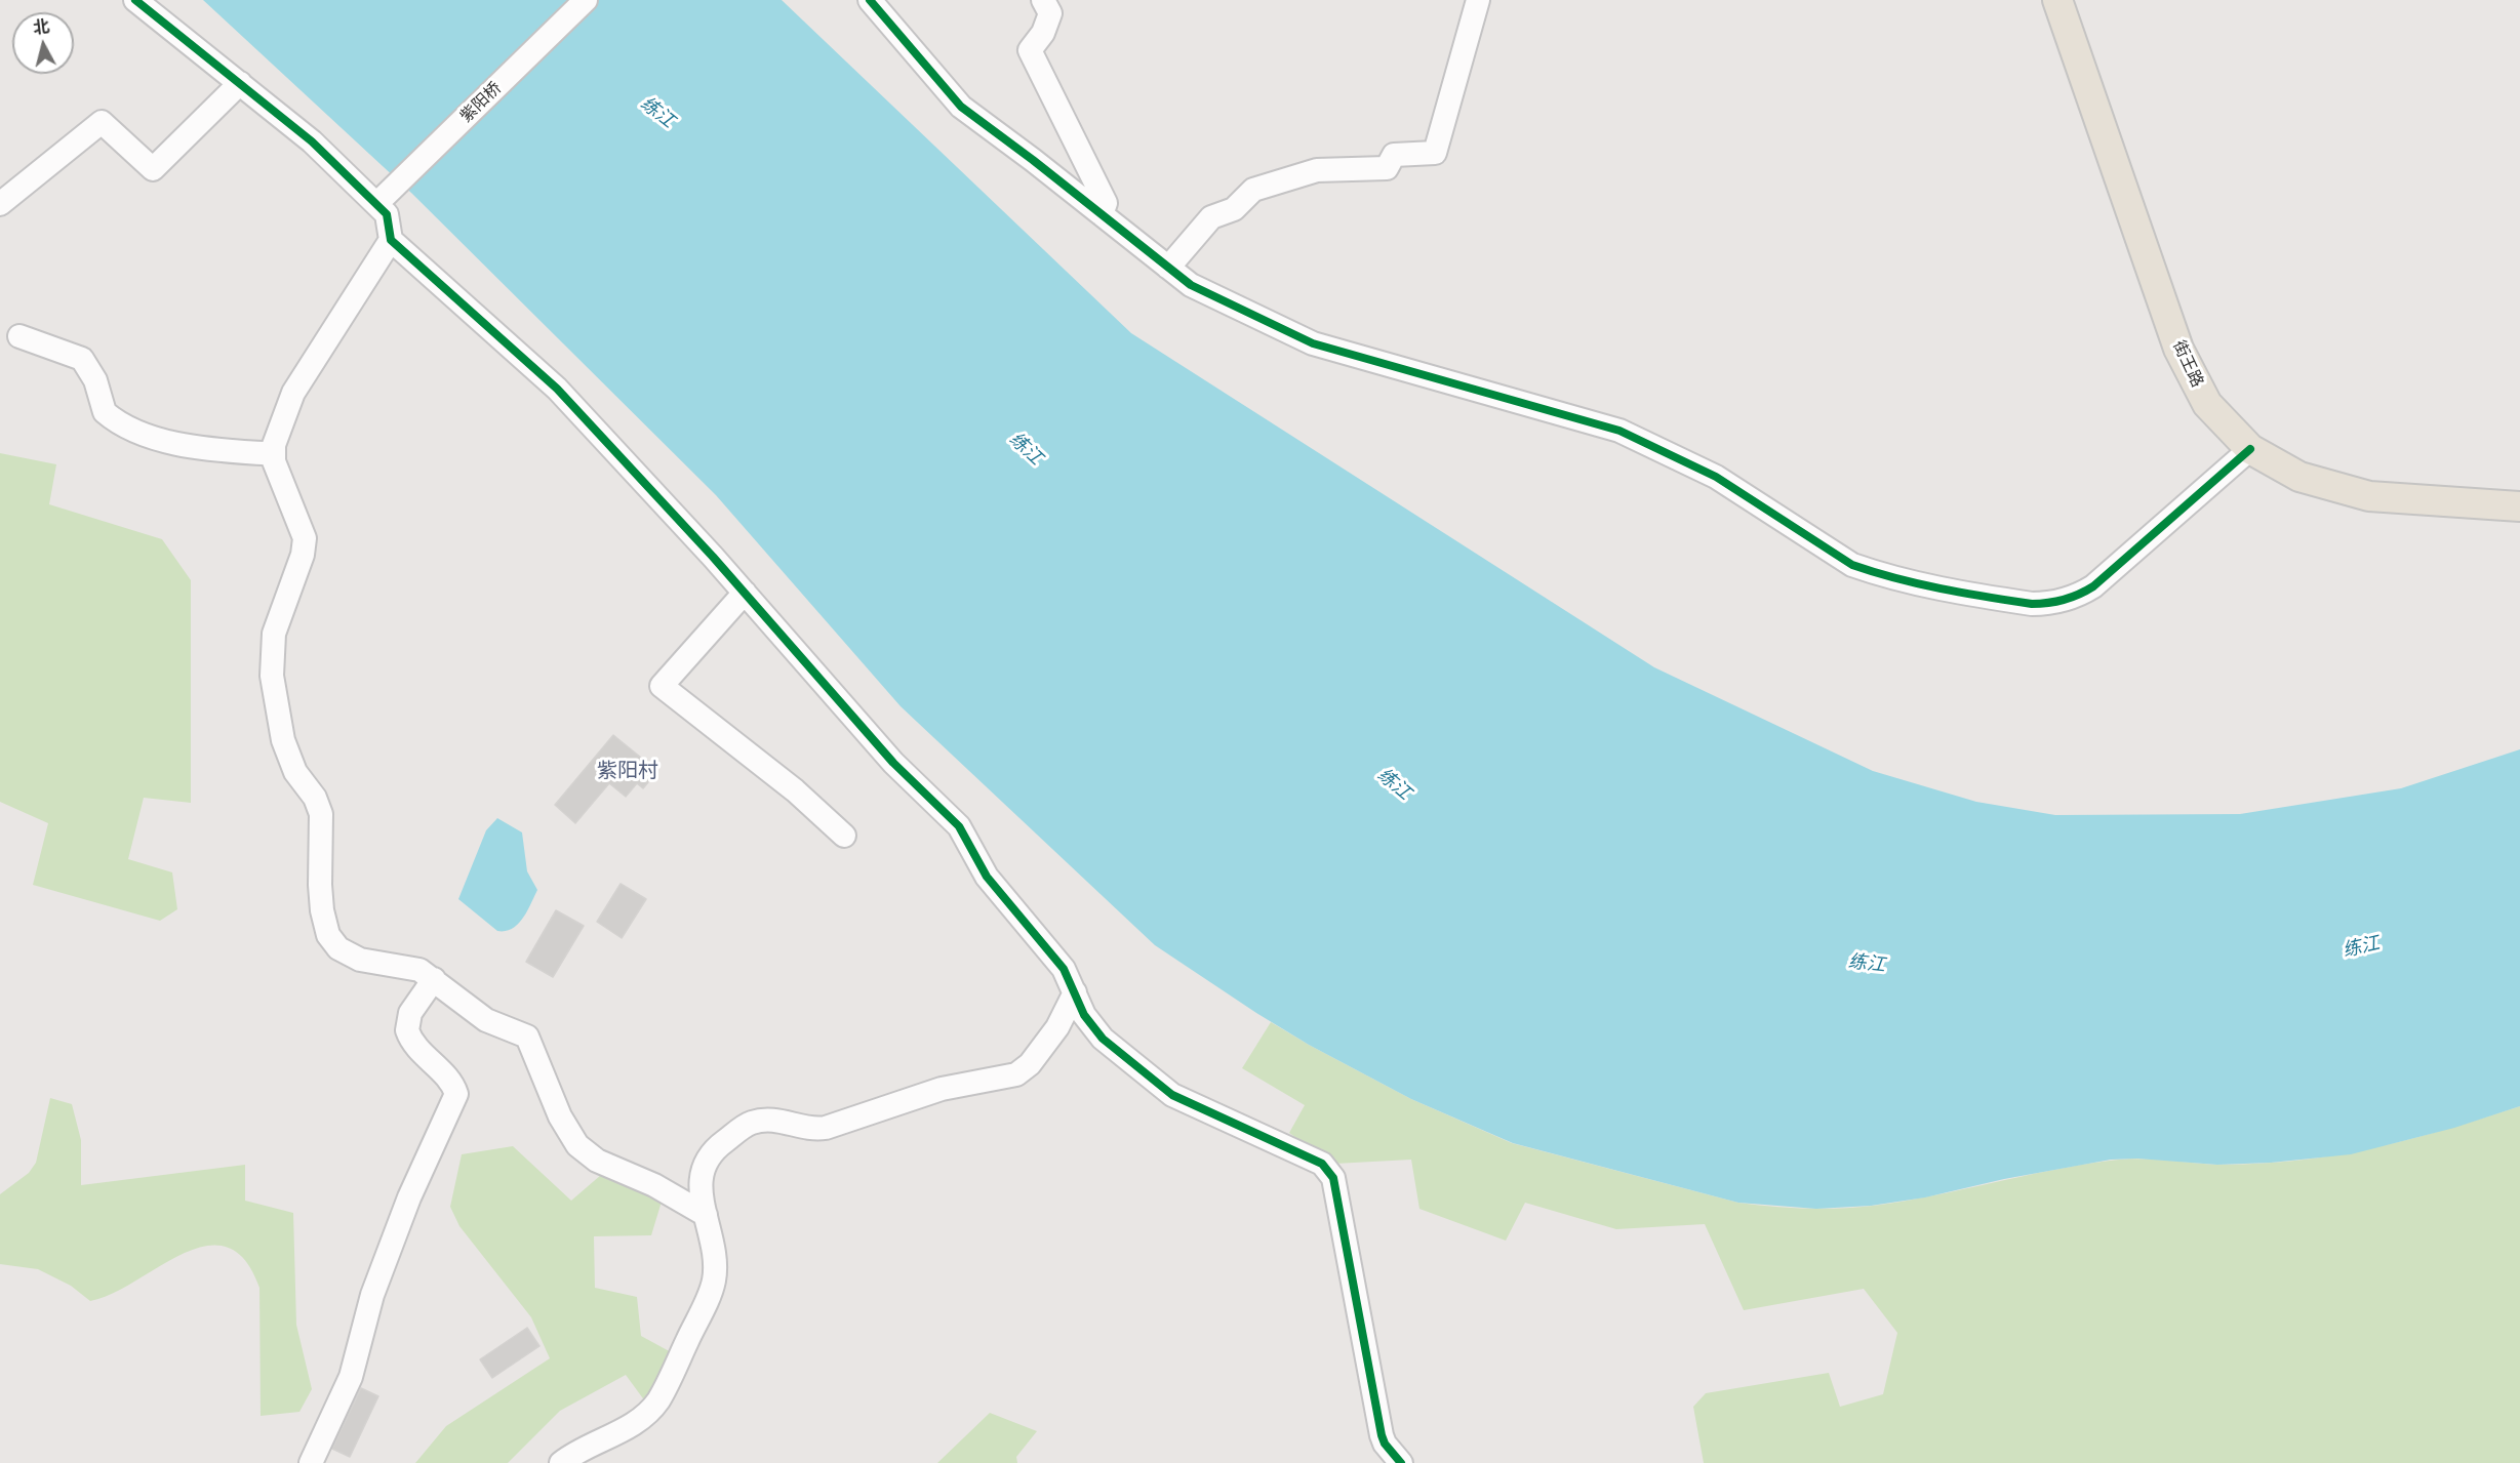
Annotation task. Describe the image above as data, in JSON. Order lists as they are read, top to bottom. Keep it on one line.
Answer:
{"streets":{"main road":["街王路"],"street":["紫阳桥"]},"districts":["紫阳村"],"water":["练江"],"north":"top"}
